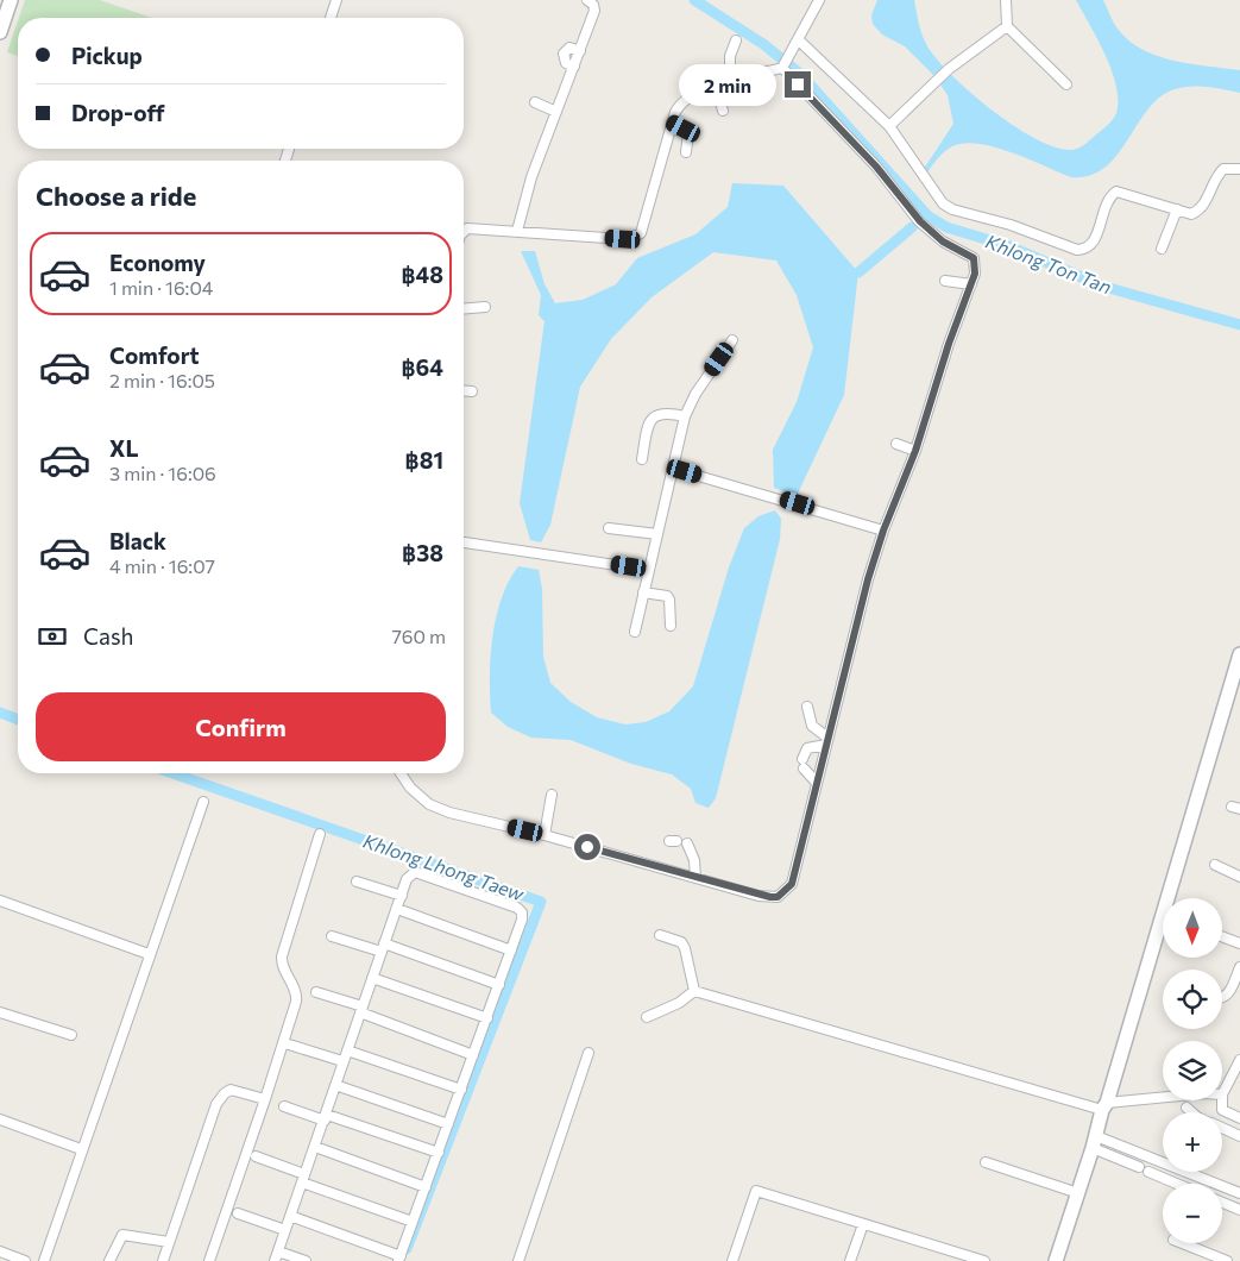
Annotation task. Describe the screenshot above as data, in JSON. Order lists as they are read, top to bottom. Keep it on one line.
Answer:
{"water":["Khlong Ton Tan","Khlong Lhong Taew"],"north":"bottom","page":{"banner":["Pickup","Drop-off"],"bubble":"2 min","heading":"Choose a ride","list":[{"name":"Economy","note":"1 min · 16:04","value":"฿48"},{"name":"Comfort","note":"2 min · 16:05","value":"฿64"},{"name":"XL","note":"3 min · 16:06","value":"฿81"},{"name":"Black","note":"4 min · 16:07","value":"฿38"}],"pay":["Cash","760 m"],"buttons":"Confirm","map_buttons":["+","−"]}}
